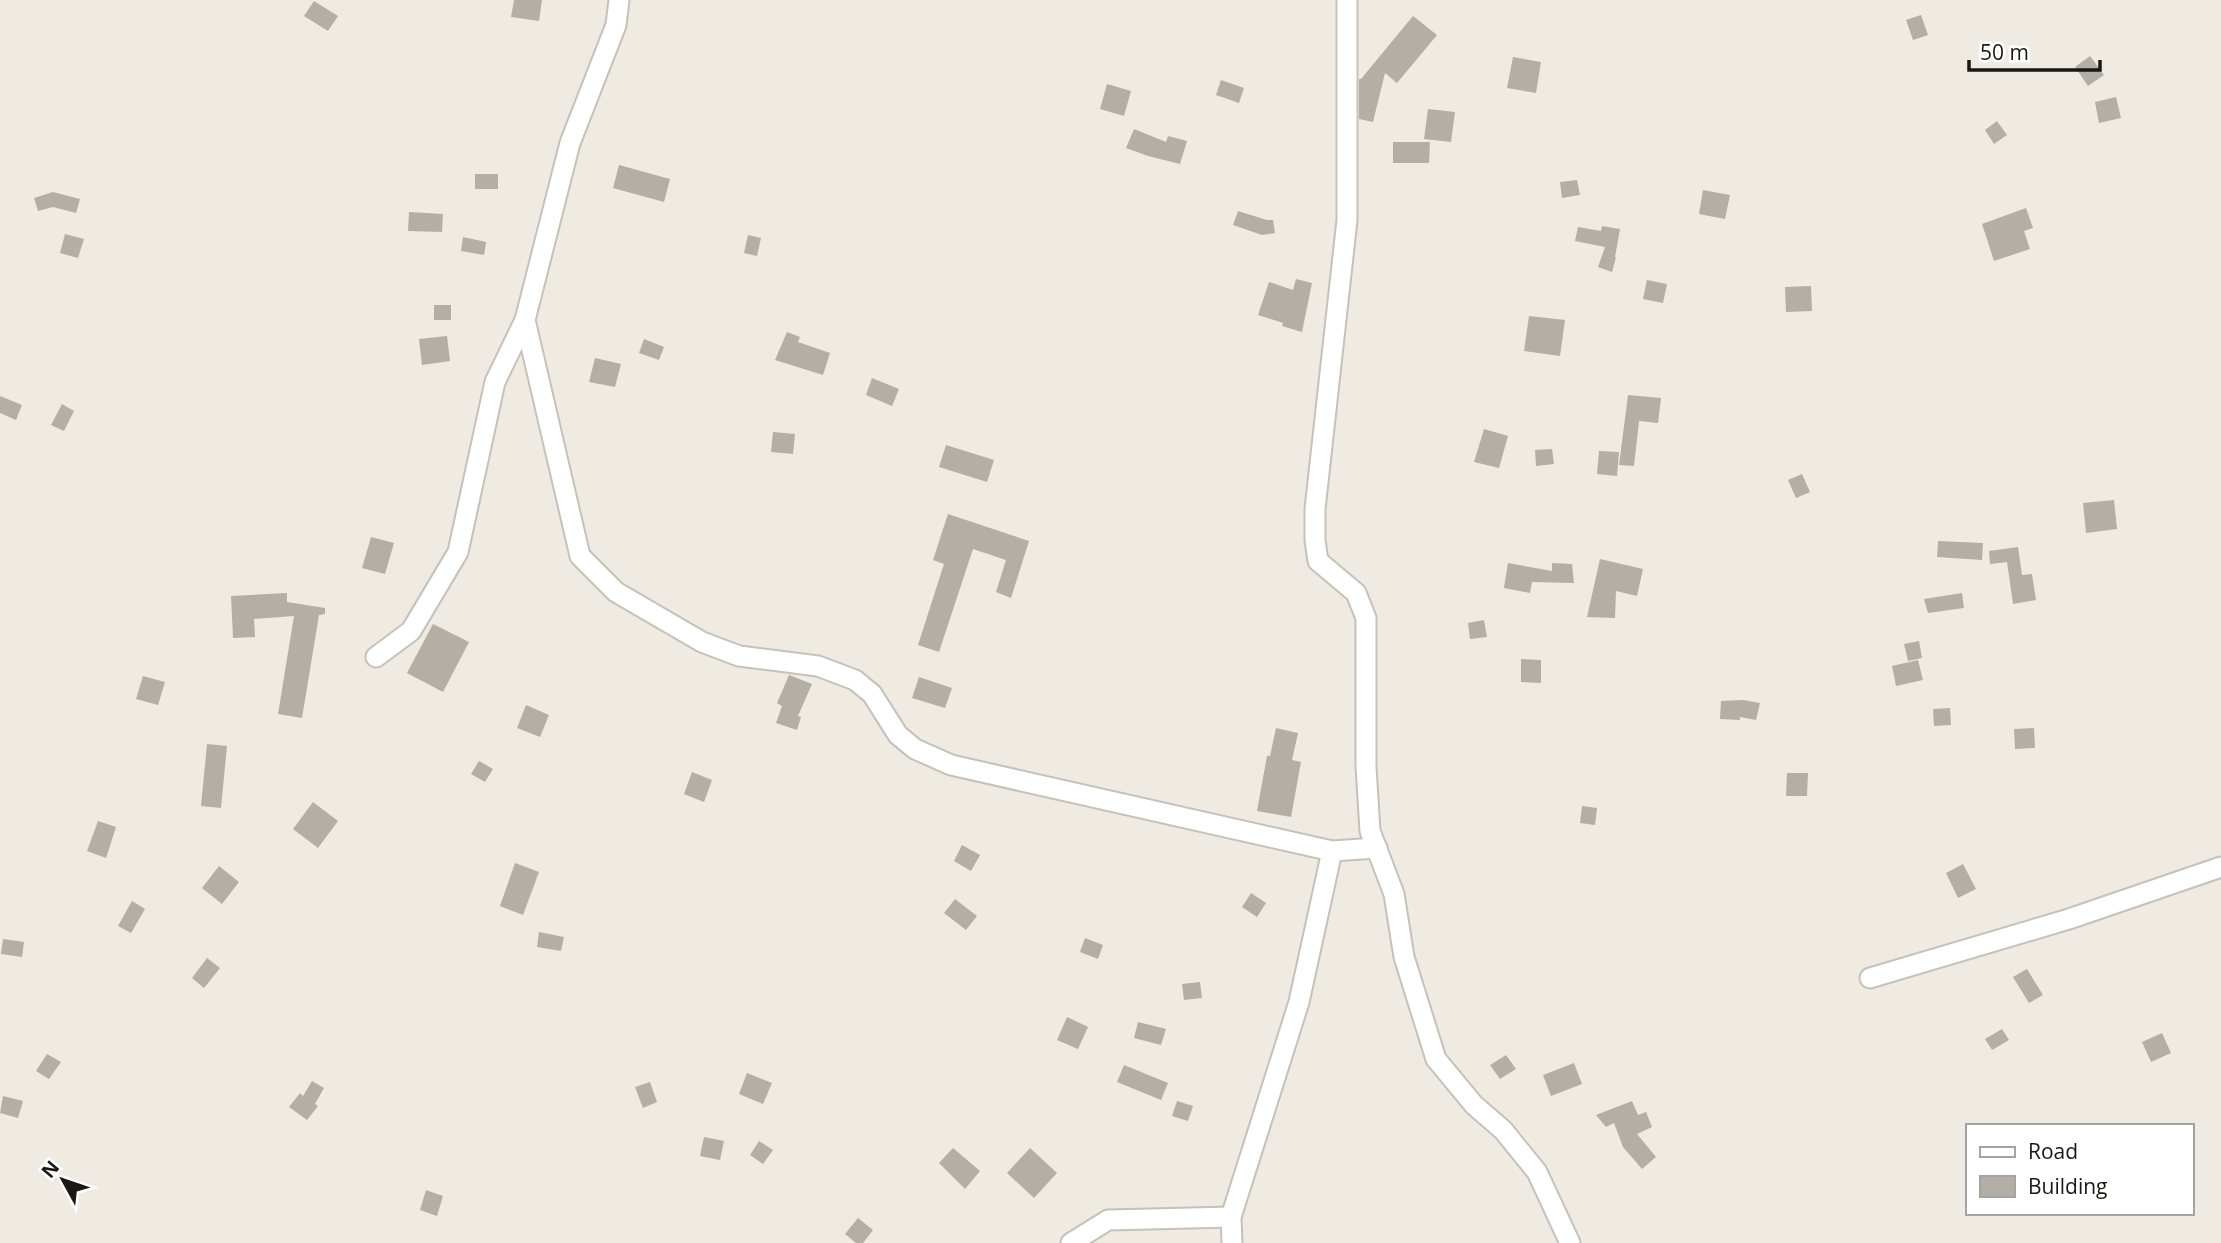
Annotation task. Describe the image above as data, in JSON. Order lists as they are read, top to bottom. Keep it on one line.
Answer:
{"legend":["Road","Building"],"scale_bar":"50 m","north":"top left"}
